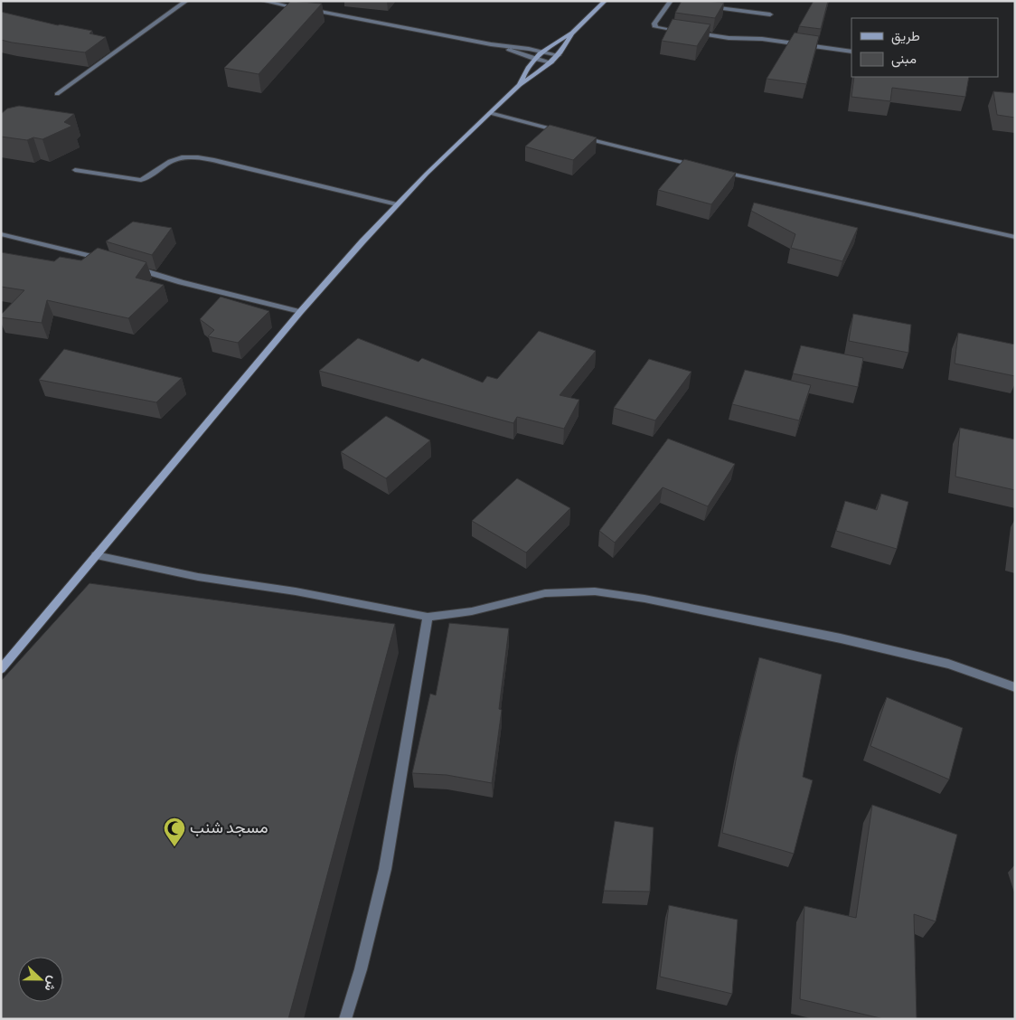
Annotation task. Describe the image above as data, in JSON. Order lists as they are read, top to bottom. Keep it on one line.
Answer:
{"places":{"mosque":["مسجد شنب"]},"legend":["طريق","مبنى"],"north":"right"}
